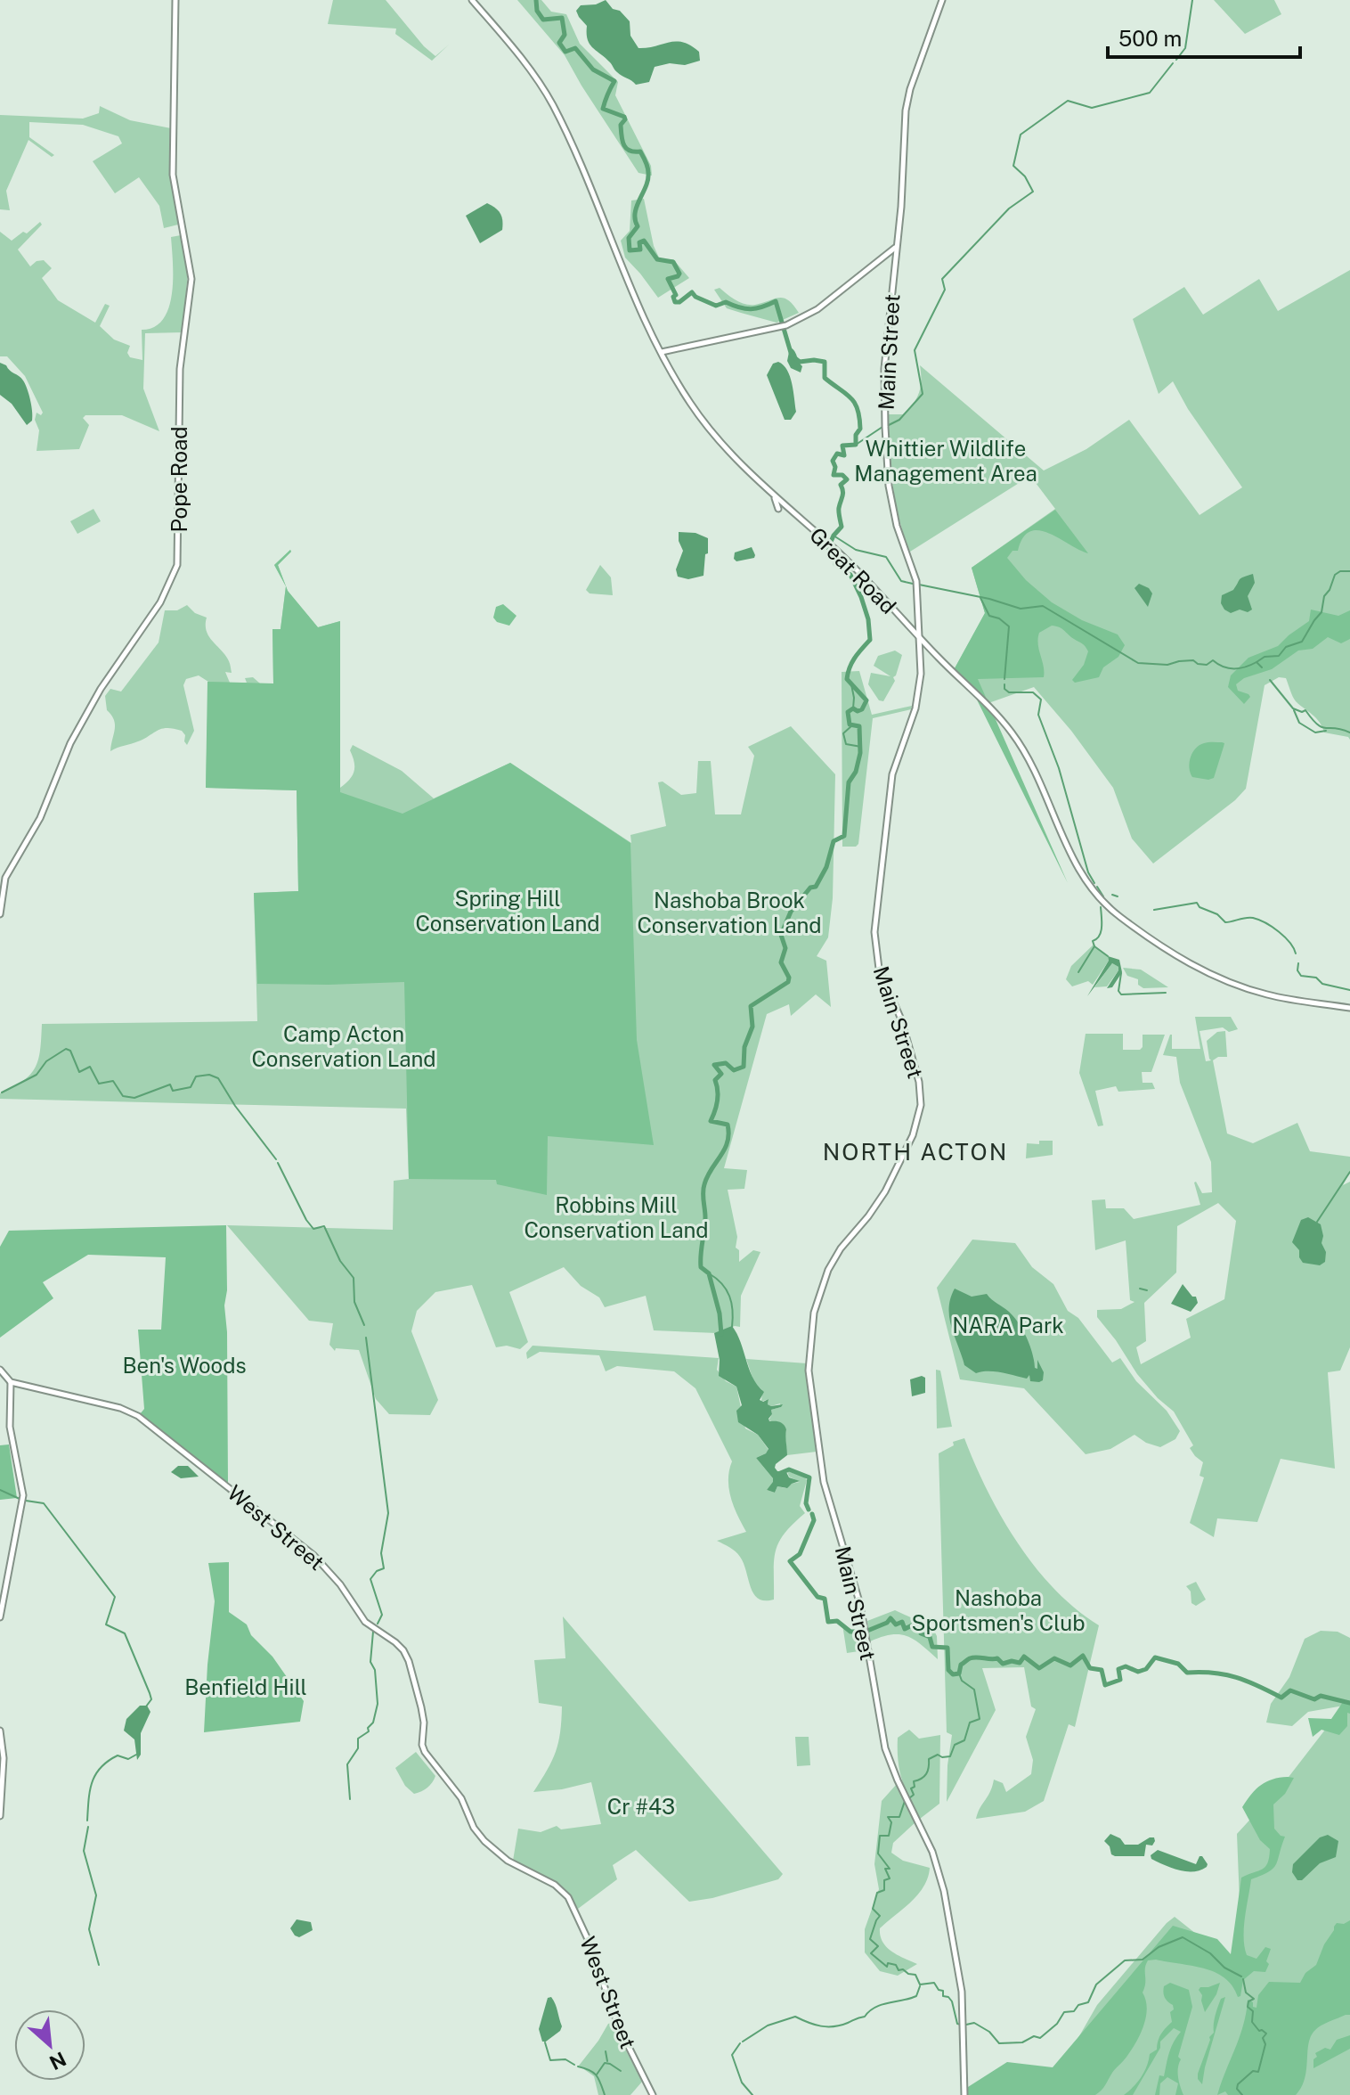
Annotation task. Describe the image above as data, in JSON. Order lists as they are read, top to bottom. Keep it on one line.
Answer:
{"streets":{"main road":["Main Street","Pope Road","Great Road","West Street"]},"crossings":[["Main Street","Great Road"]],"districts":["NORTH ACTON"],"parks":["Whittier Wildlife Management Area","Spring Hill Conservation Land","Nashoba Brook Conservation Land","Camp Acton Conservation Land","Robbins Mill Conservation Land","NARA Park","Ben's Woods","Nashoba Sportsmen's Club","Benfield Hill","Cr #43"],"scale_bar":"500 m","north":"bottom right"}
